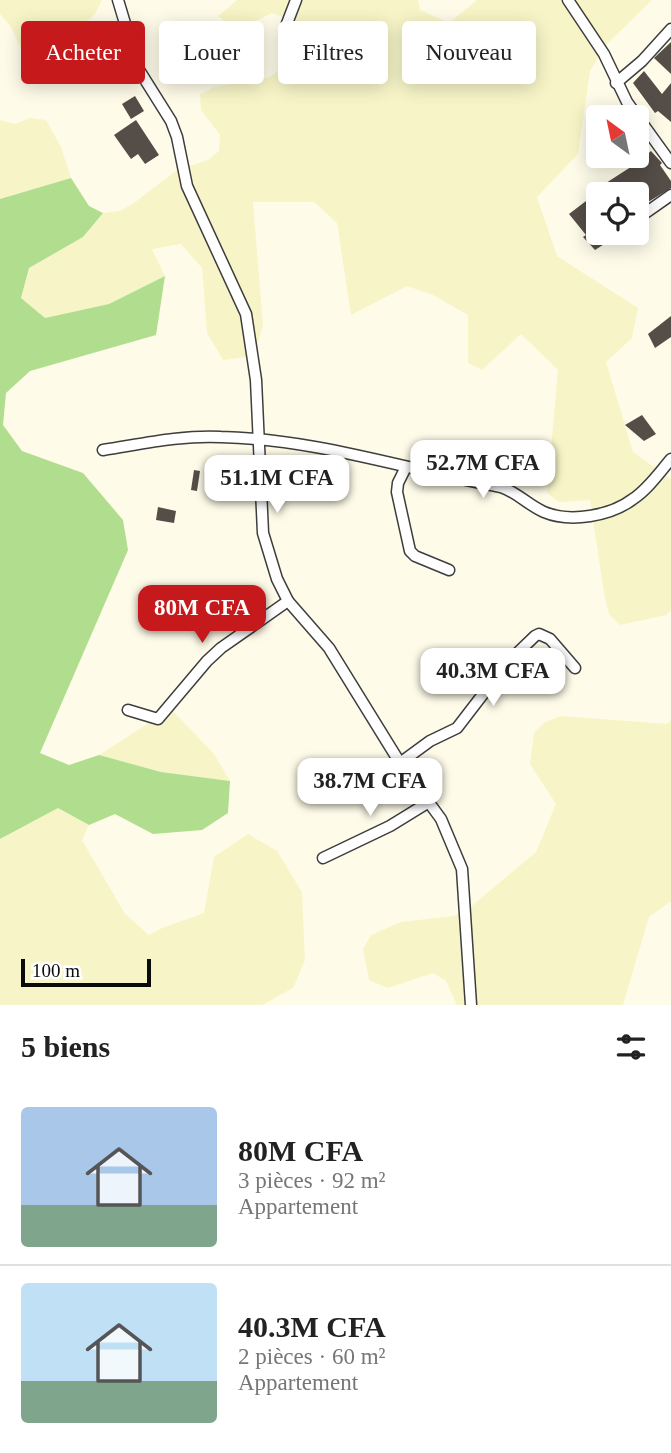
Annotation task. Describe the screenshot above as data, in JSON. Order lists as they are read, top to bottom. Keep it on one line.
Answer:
{"scale_bar":"100 m","north":"top left","page":{"chip":["Acheter","Louer","Filtres","Nouveau"],"price":["52.7M CFA","51.1M CFA","80M CFA","40.3M CFA","38.7M CFA"],"scale":"100 m","heading":"5 biens","list":[{"name":"80M CFA","note":"3 pièces · 92 m² · Appartement"},{"name":"40.3M CFA","note":"2 pièces · 60 m² · Appartement"}]}}
